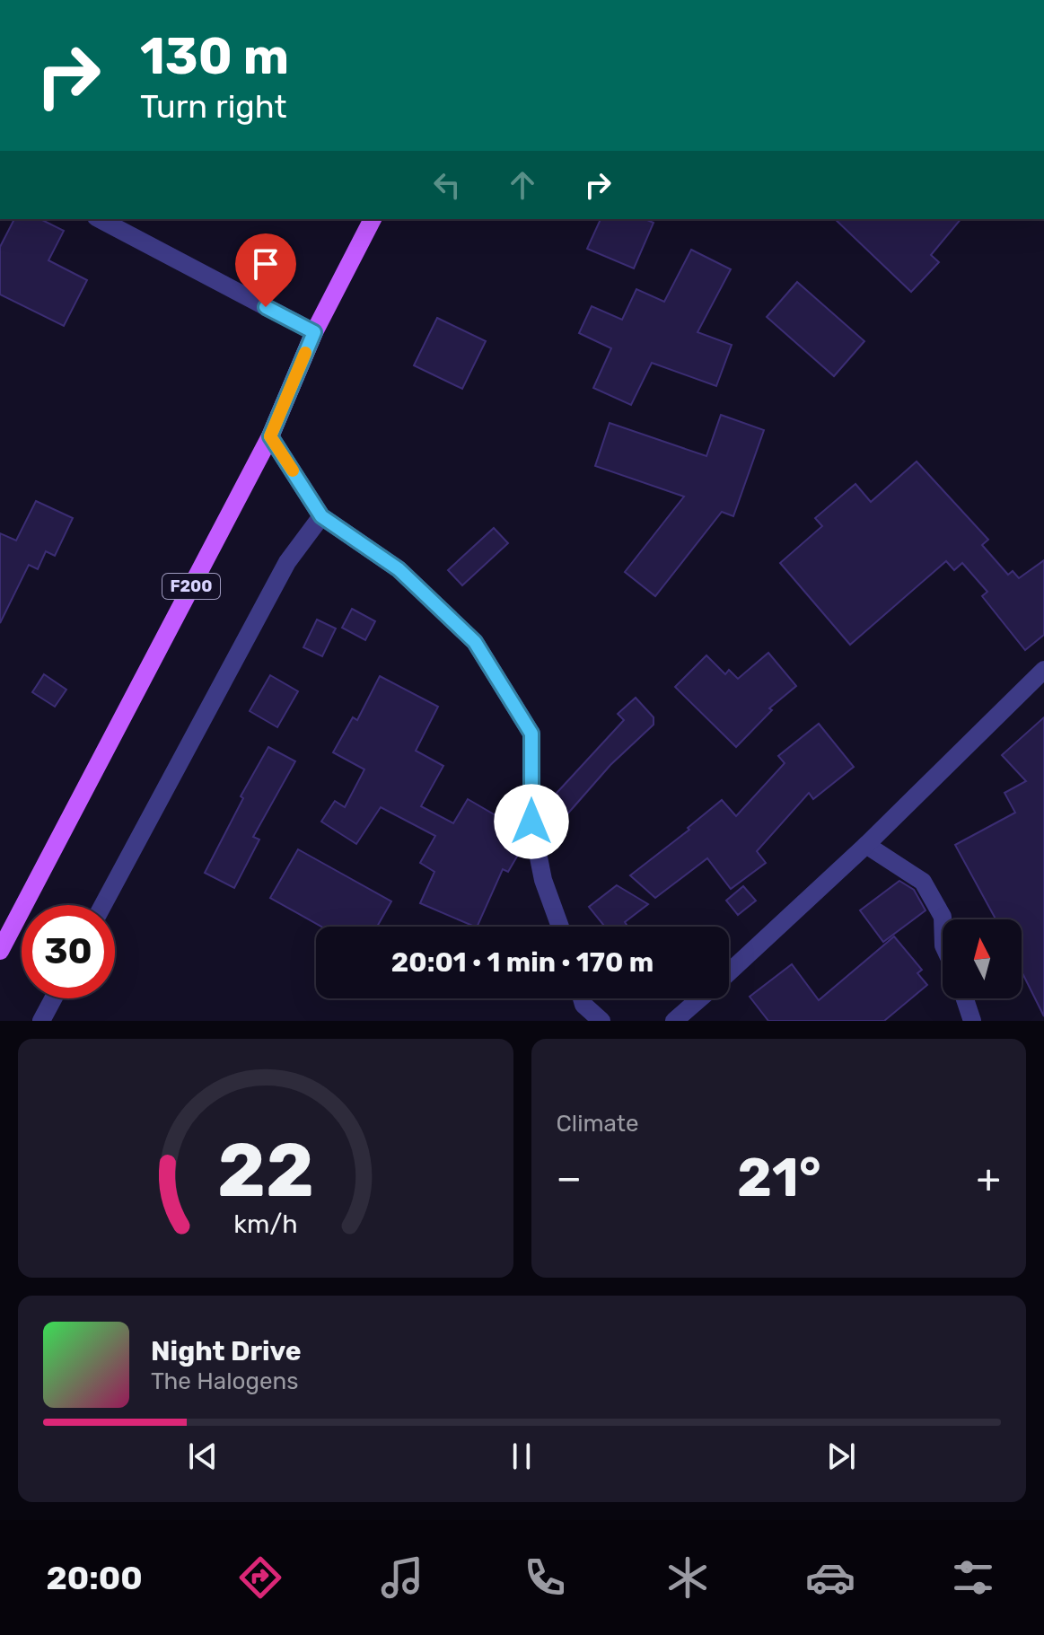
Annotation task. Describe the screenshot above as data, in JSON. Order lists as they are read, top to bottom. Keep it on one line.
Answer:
{"streets":{"main road":["F200"]},"north":"top","page":{"turn":["130 m","Turn right"],"limit":"30","trip":"20:01 · 1 min · 170 m","tile":"Climate","heat":["−","21°","+"],"song":["Night Drive","The Halogens"],"tabs":"20:00","gauge":["22","km/h"]}}
